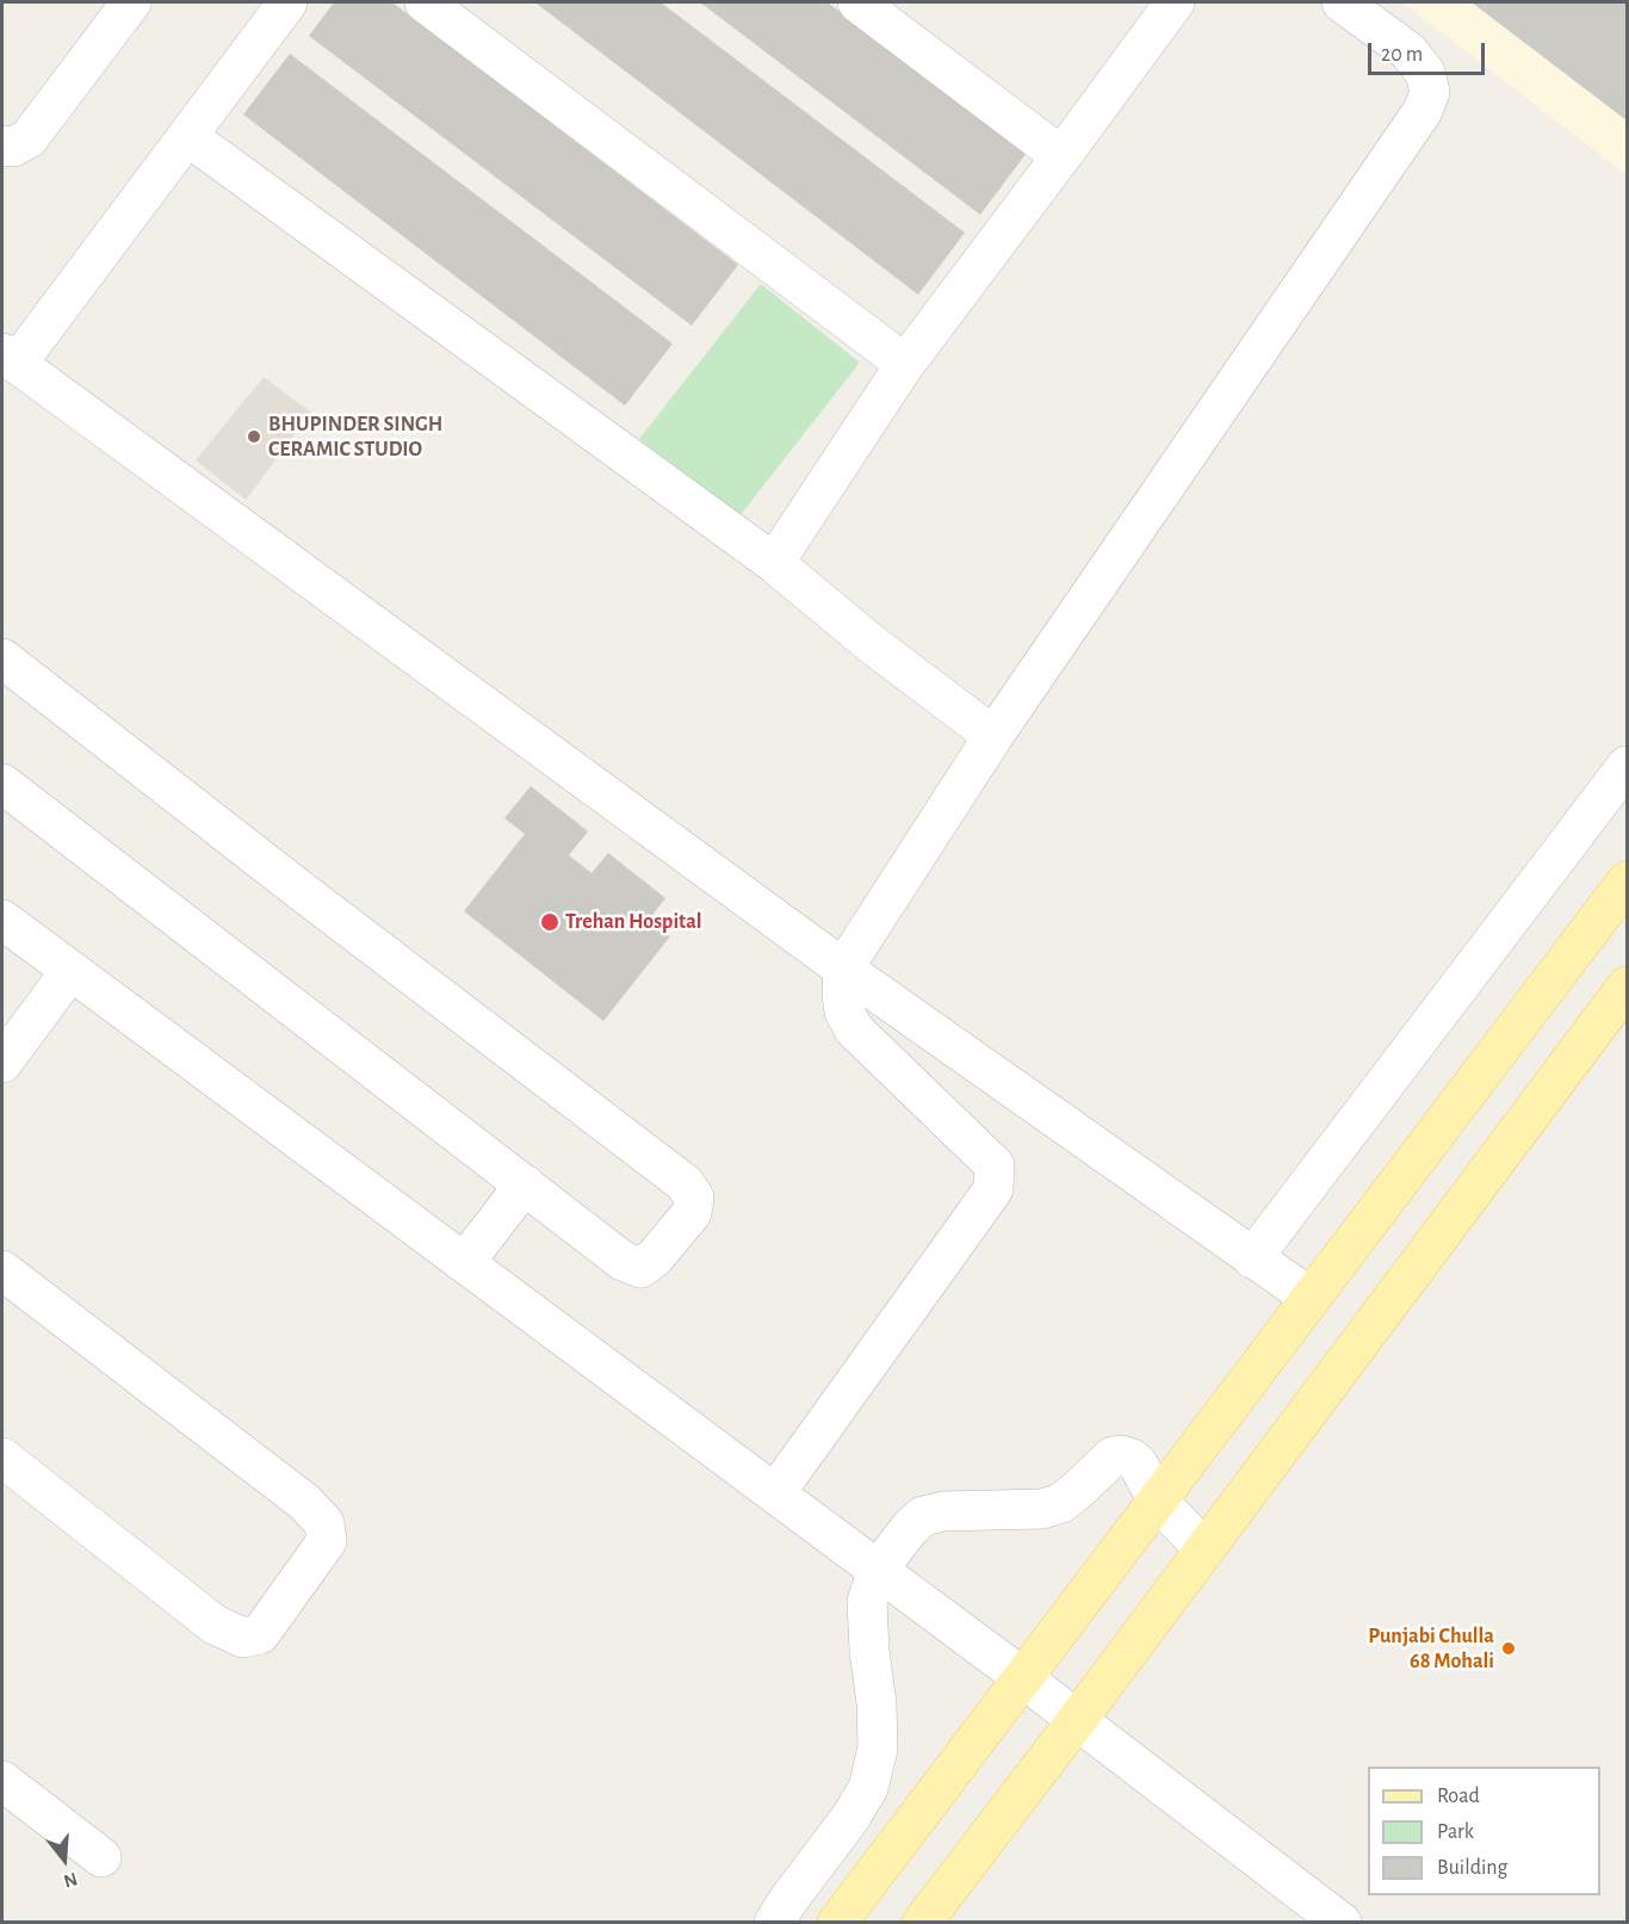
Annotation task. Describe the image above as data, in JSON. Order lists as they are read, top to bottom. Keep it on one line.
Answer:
{"places":["BHUPINDER SINGH CERAMIC STUDIO","Trehan Hospital","Punjabi Chulla 68 Mohali"],"legend":["Road","Park","Building"],"scale_bar":"20 m","north":"bottom"}
